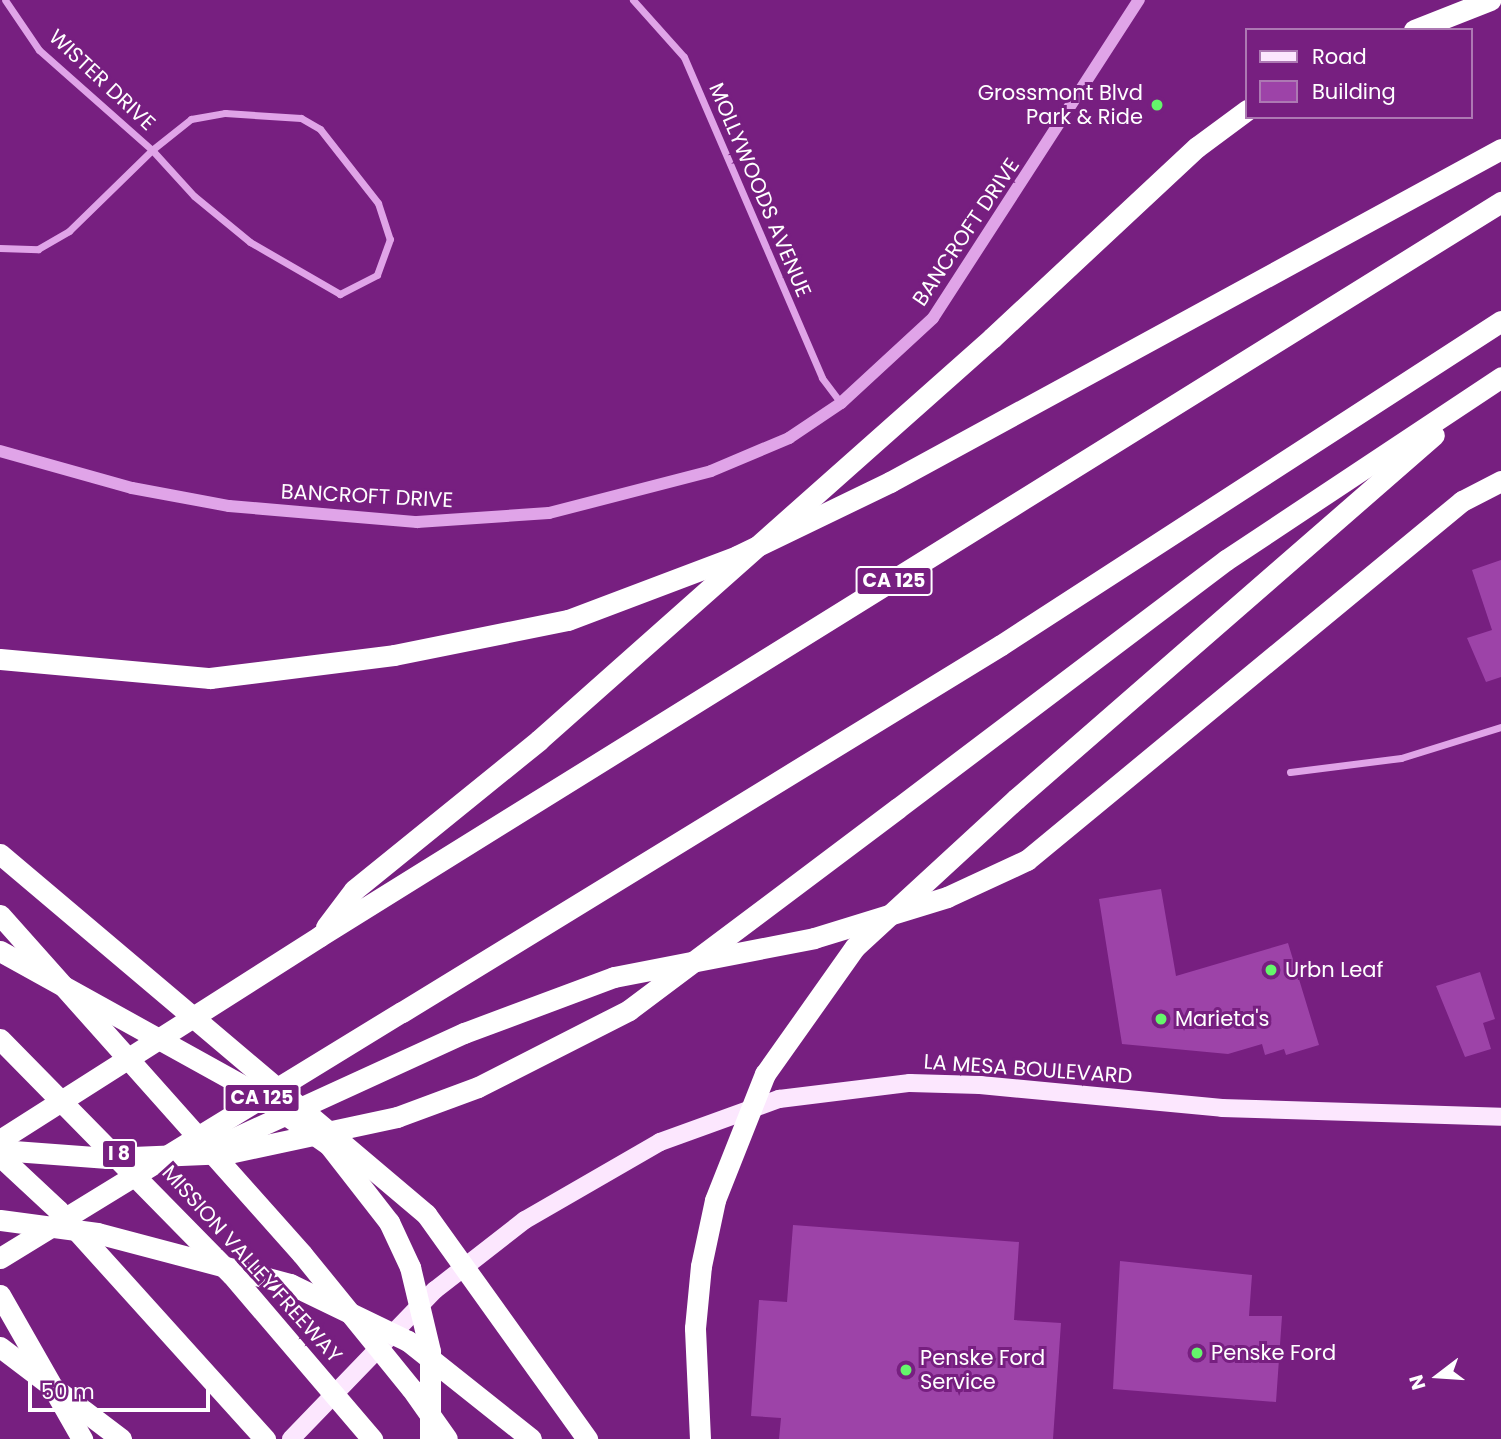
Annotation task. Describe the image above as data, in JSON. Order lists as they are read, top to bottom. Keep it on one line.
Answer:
{"streets":{"highway":["CA 125","I 8","MISSION VALLEY FREEWAY"],"main road":["LA MESA BOULEVARD"],"street":["WISTER DRIVE","MOLLYWOODS AVENUE","BANCROFT DRIVE"]},"crossings":[["MOLLYWOODS AVENUE","BANCROFT DRIVE"]],"places":["Grossmont Blvd Park & Ride","Urbn Leaf","Marieta's","Penske Ford","Penske Ford Service"],"legend":["Road","Building"],"scale_bar":"50 m","north":"left"}
